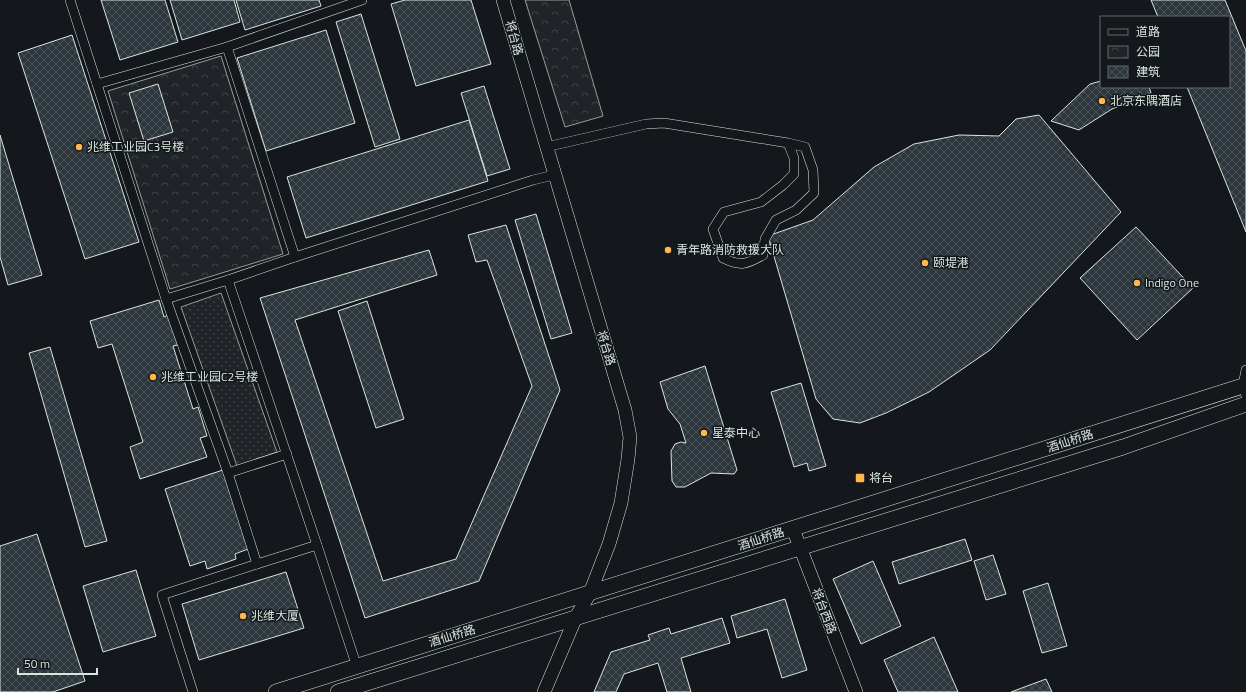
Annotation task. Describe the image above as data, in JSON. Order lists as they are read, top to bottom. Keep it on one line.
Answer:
{"streets":{"main road":["将台路","酒仙桥路","将台西路"]},"crossings":[["将台路","酒仙桥路"],["酒仙桥路","将台西路"]],"places":{"other":["北京东隅酒店","兆维工业园C3号楼","青年路消防救援大队","颐堤港","Indigo One","兆维工业园C2号楼","星泰中心","兆维大厦"],"transit":["将台"]},"legend":["道路","公园","建筑"],"scale_bar":"50 m"}
